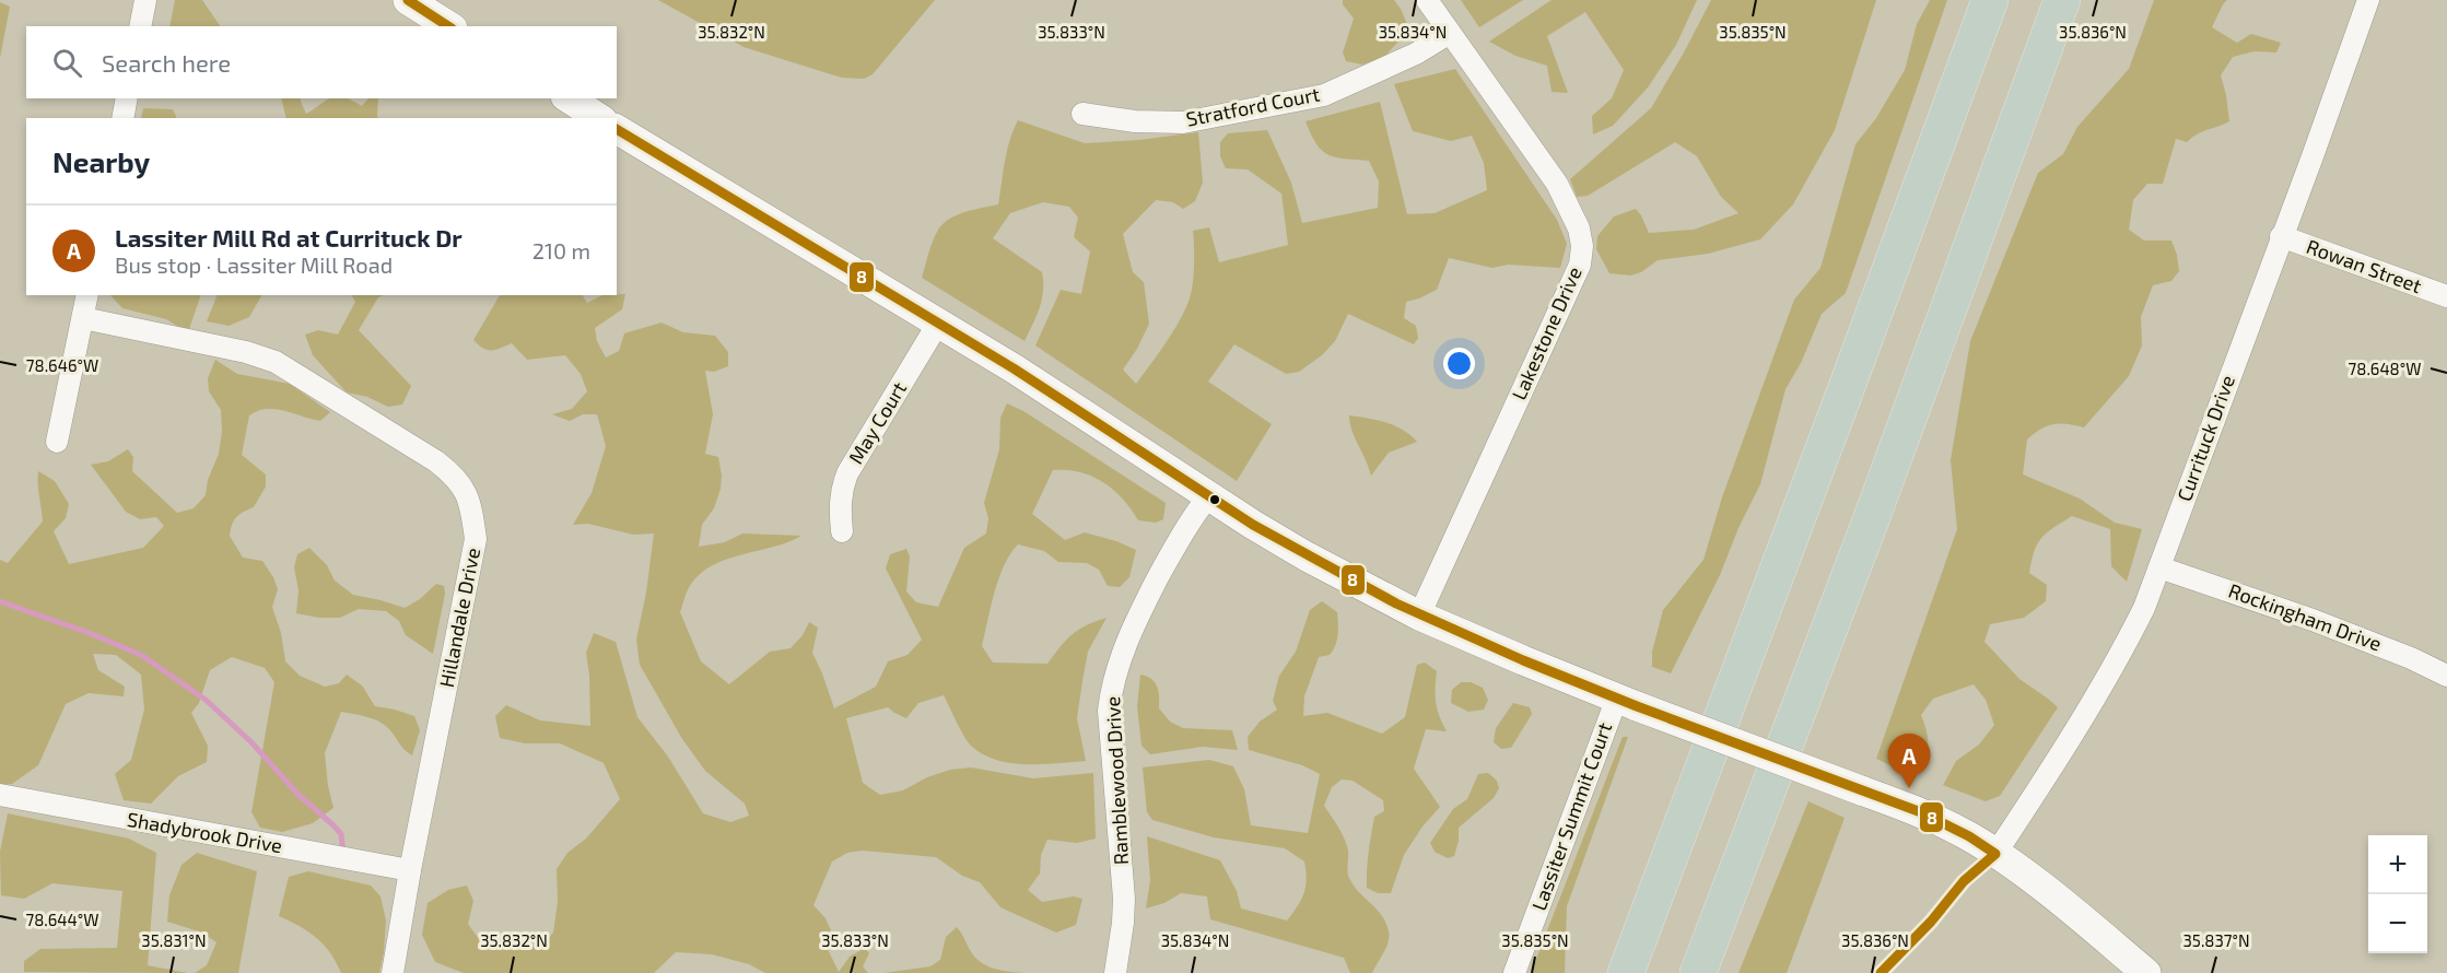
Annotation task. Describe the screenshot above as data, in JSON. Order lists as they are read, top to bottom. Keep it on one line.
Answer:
{"streets":{"street":["Stratford Court","Rowan Street","Lakestone Drive","May Court","Currituck Drive","Hillandale Drive","Rockingham Drive","Ramblewood Drive","Lassiter Summit Court","Shadybrook Drive"]},"crossings":[["Stratford Court","Lakestone Drive"],["Rowan Street","Currituck Drive"],["Currituck Drive","Rockingham Drive"],["Hillandale Drive","Shadybrook Drive"]],"lines":["transit line 8"],"page":{"search":"Search here","heading":"Nearby","list":[{"mark":"A","name":"Lassiter Mill Rd at Currituck Dr","note":"Bus stop · Lassiter Mill Road","value":"210 m"}],"pins":"A","map_buttons":["+","−"]},"coordinates":["35.832°N","35.833°N","35.834°N","35.835°N","35.836°N","78.646°W","78.648°W","78.644°W","35.831°N","35.837°N"]}
